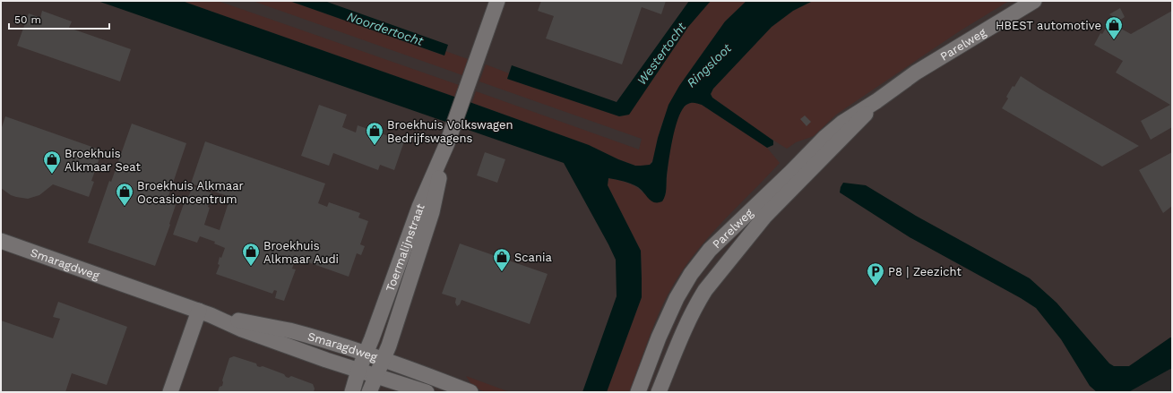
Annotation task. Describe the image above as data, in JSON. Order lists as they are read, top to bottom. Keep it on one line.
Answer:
{"streets":{"street":["Parelweg","Toermalijnstraat","Smaragdweg"]},"crossings":[["Toermalijnstraat","Smaragdweg"]],"water":["Noordertocht","Westertocht","Ringsloot"],"places":{"shop":["HBEST automotive","Broekhuis Volkswagen Bedrijfswagens","Broekhuis Alkmaar Seat","Broekhuis Alkmaar Occasioncentrum","Broekhuis Alkmaar Audi","Scania"],"parking":["P8 | Zeezicht"]},"scale_bar":"50 m"}
